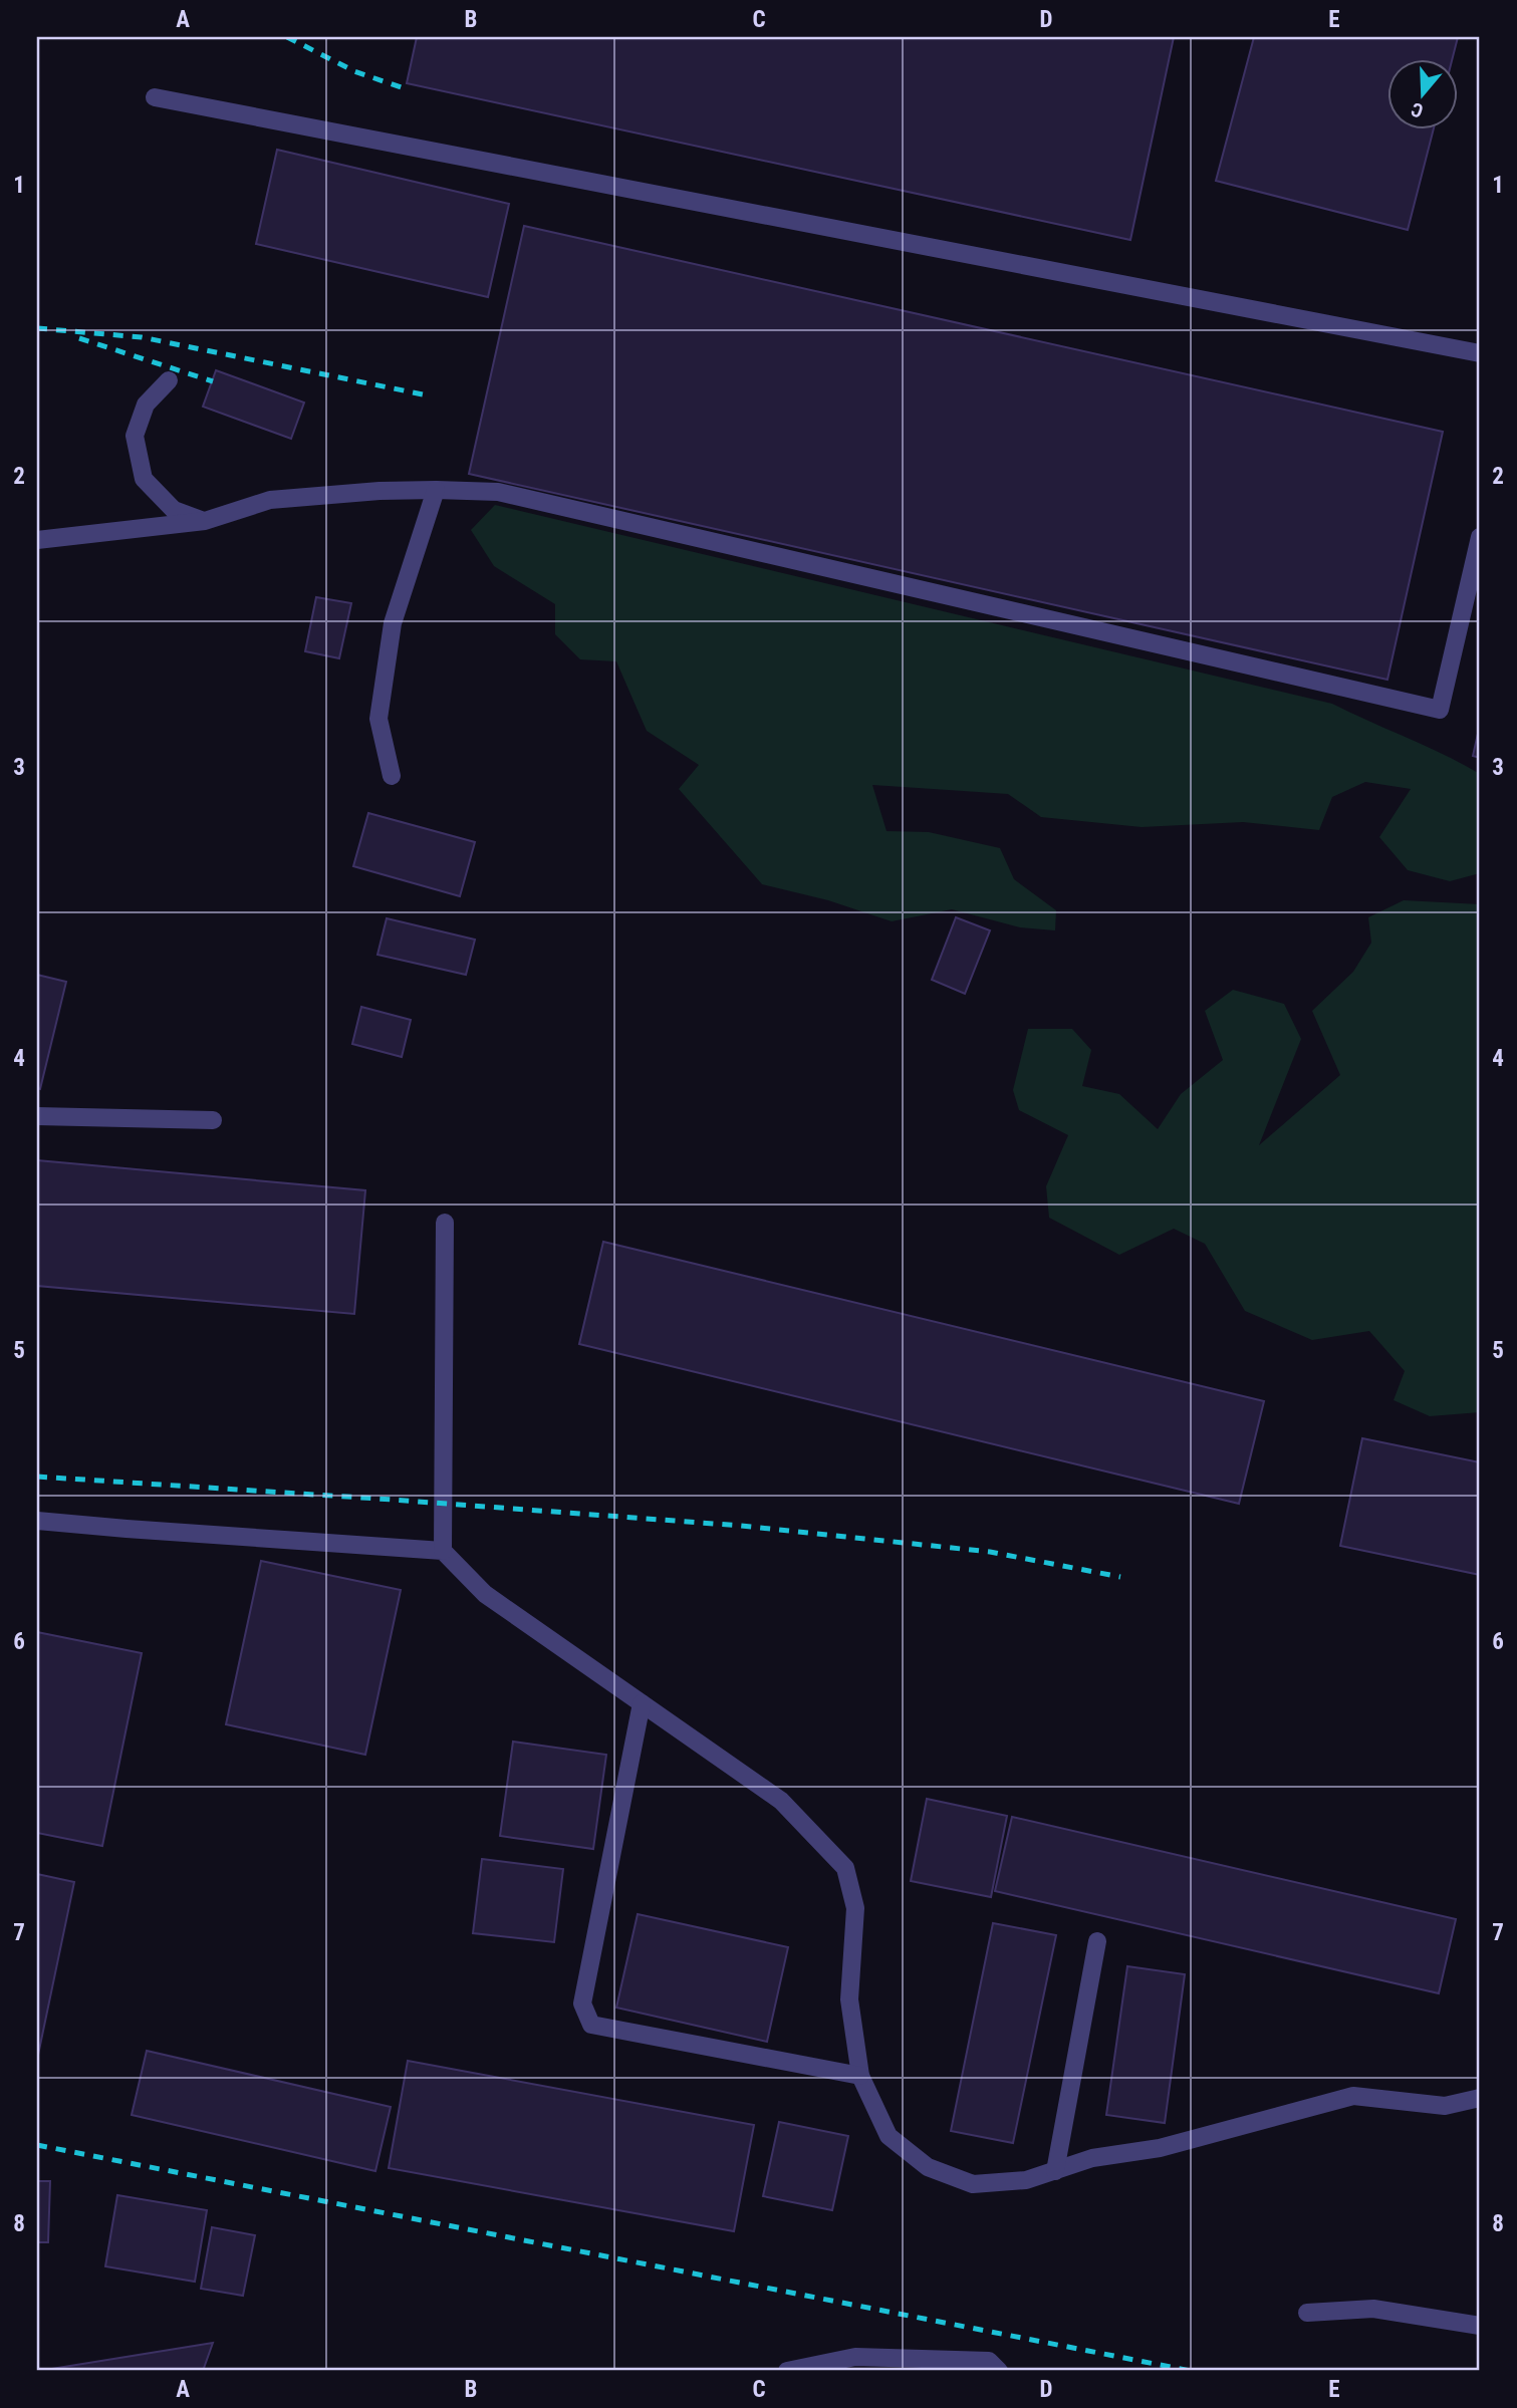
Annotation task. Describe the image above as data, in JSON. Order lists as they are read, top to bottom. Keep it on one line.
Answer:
{"north":"bottom","grid":{"columns":["A","B","C","D","E"],"rows":["1","2","3","4","5","6","7","8"]}}
